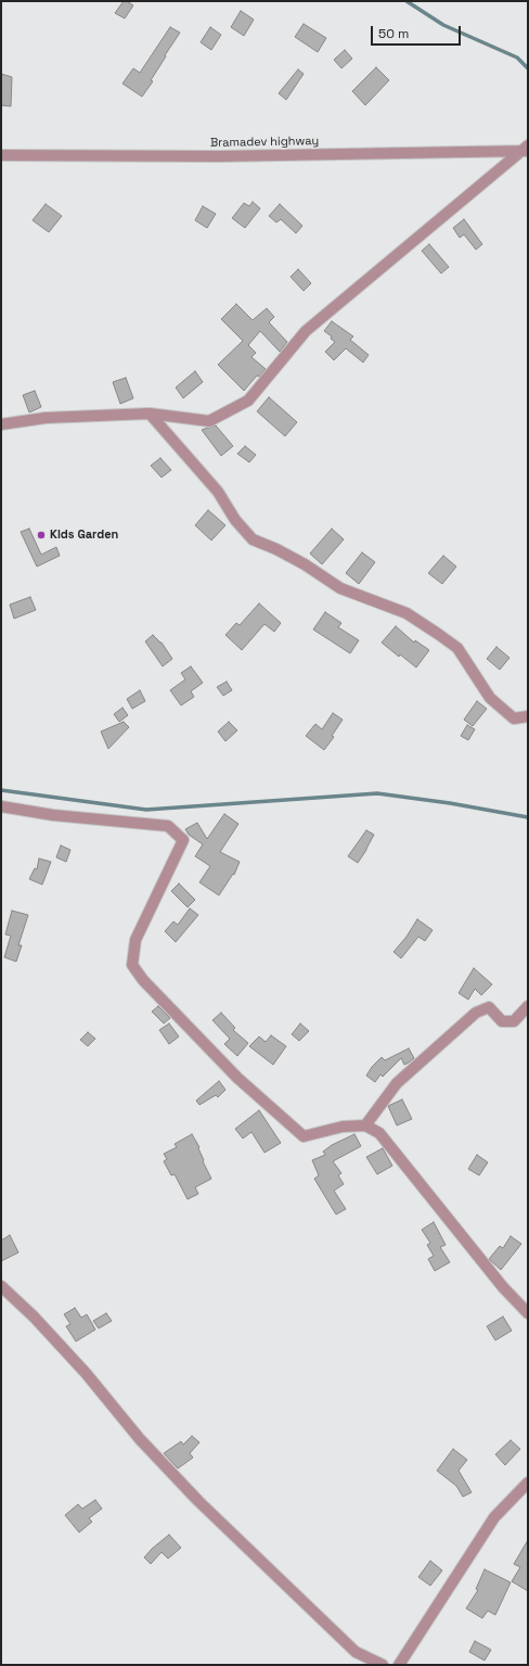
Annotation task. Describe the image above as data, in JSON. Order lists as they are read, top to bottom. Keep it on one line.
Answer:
{"streets":{"street":["Bramadev highway"]},"places":["Kids Garden"],"scale_bar":"50 m"}
